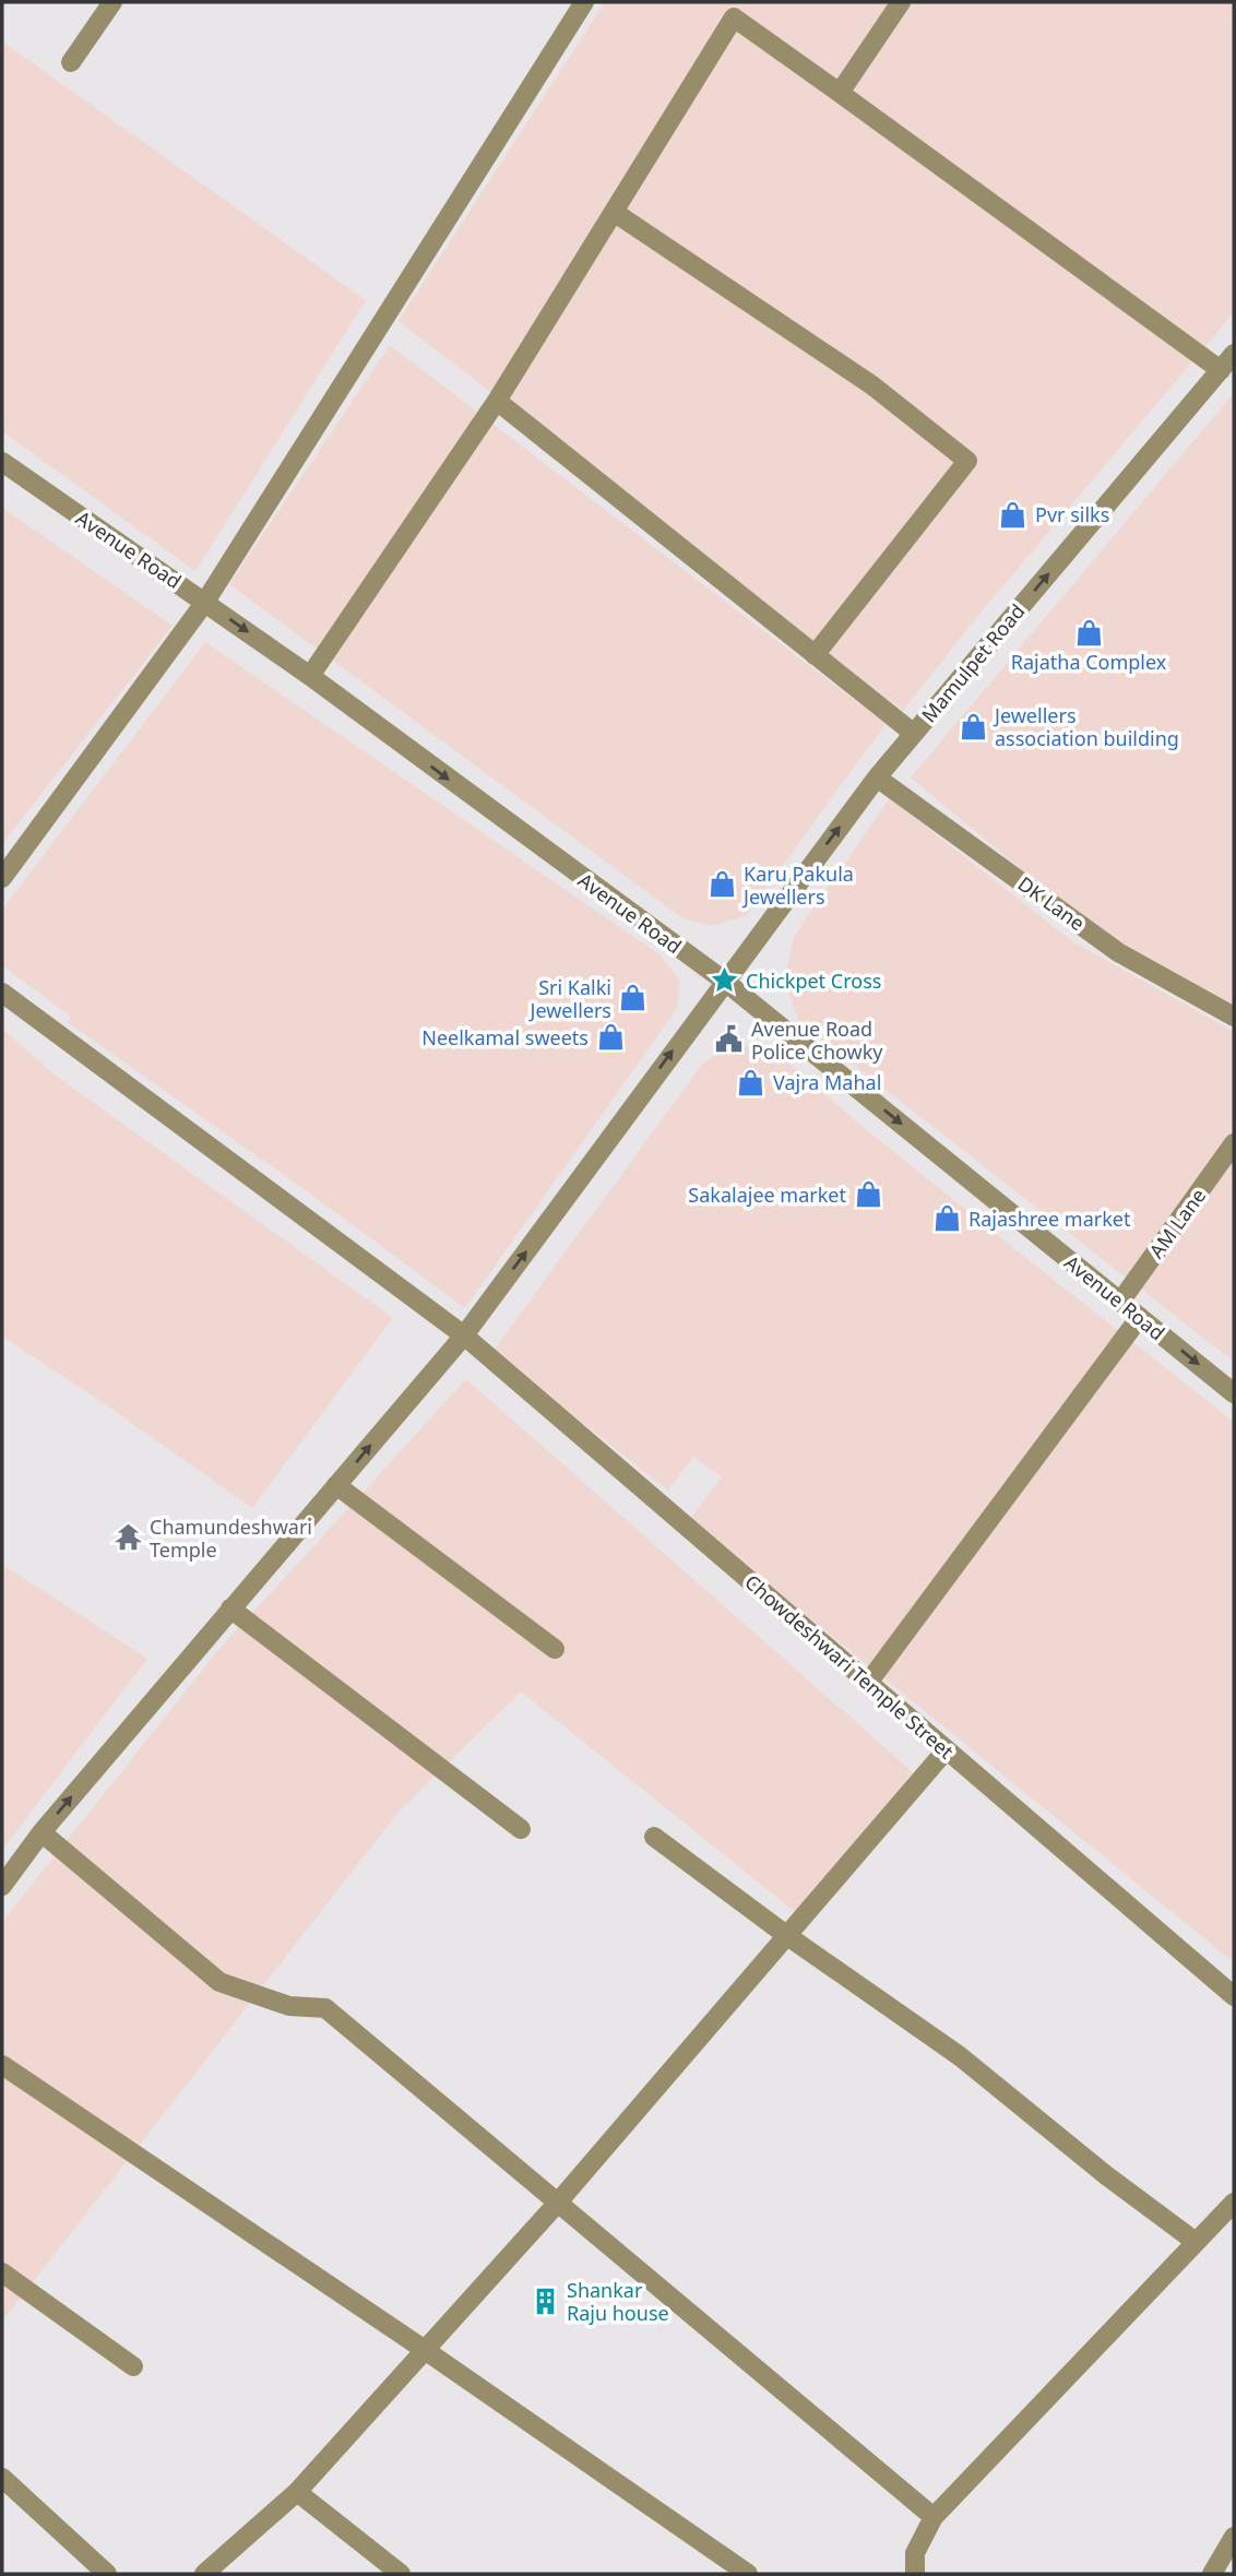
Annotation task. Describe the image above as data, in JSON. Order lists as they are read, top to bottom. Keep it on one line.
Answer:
{"streets":{"street":["Avenue Road","Mamulpet Road","DK Lane","AM Lane","Chowdeshwari Temple Street"]},"crossings":[["Avenue Road","Mamulpet Road"],["Avenue Road","AM Lane"],["Mamulpet Road","DK Lane"],["Mamulpet Road","Chowdeshwari Temple Street"]],"one_way":["Avenue Road","Mamulpet Road"],"places":{"shop":["Pvr silks","Rajatha Complex","Jewellers association building","Karu Pakula Jewellers","Sri Kalki Jewellers","Neelkamal sweets","Vajra Mahal","Sakalajee market","Rajashree market"],"place":["Chickpet Cross"],"public building":["Avenue Road Police Chowky"],"temple":["Chamundeshwari Temple"],"building":["Shankar Raju house"]}}
